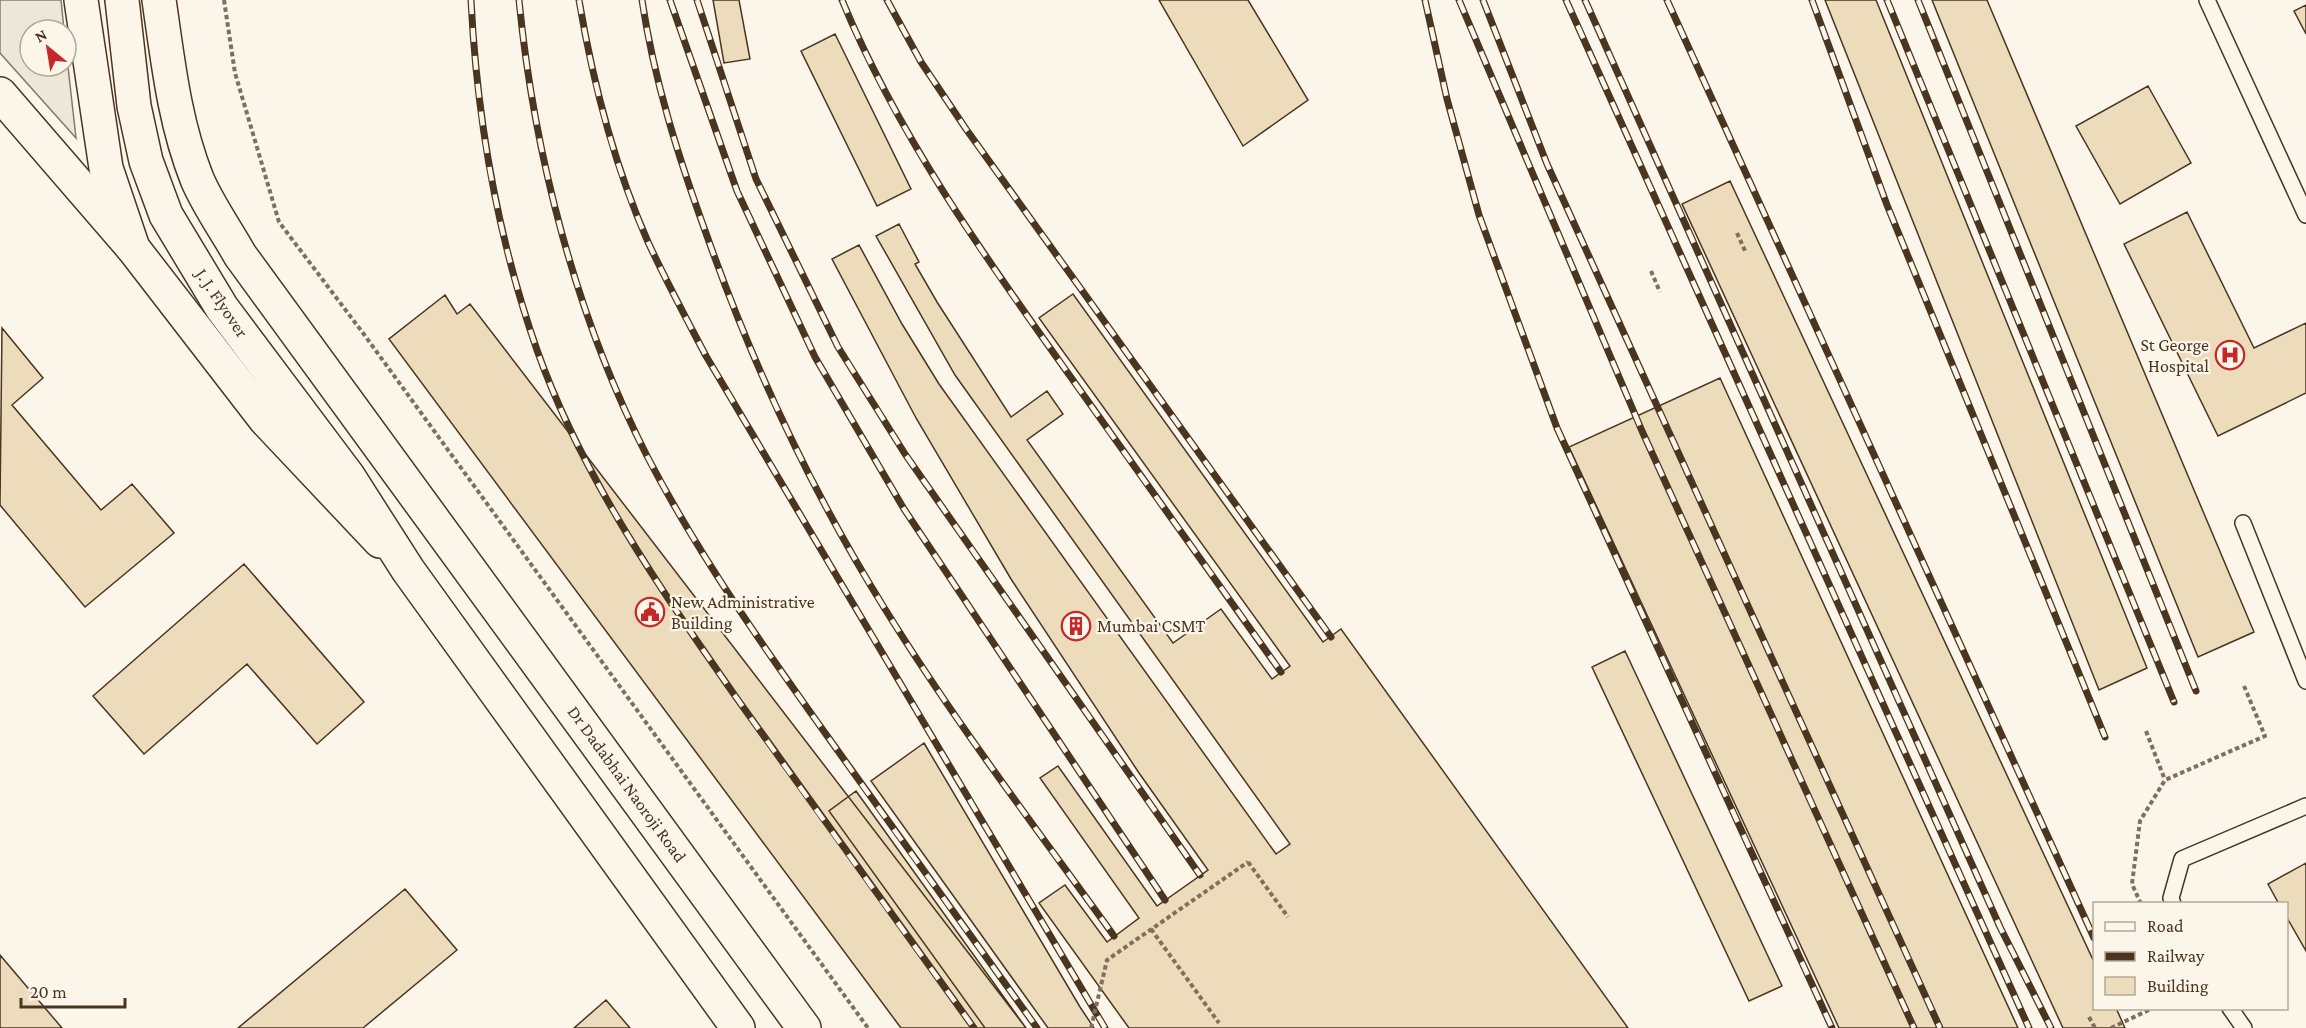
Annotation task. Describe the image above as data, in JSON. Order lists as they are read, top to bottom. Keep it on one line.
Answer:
{"streets":{"main road":["J. J. Flyover","Dr Dadabhai Naoroji Road"]},"places":{"hospital":["St George Hospital"],"public building":["New Administrative Building"],"building":["Mumbai CSMT"]},"legend":["Road","Railway","Building"],"scale_bar":"20 m","north":"top left"}
